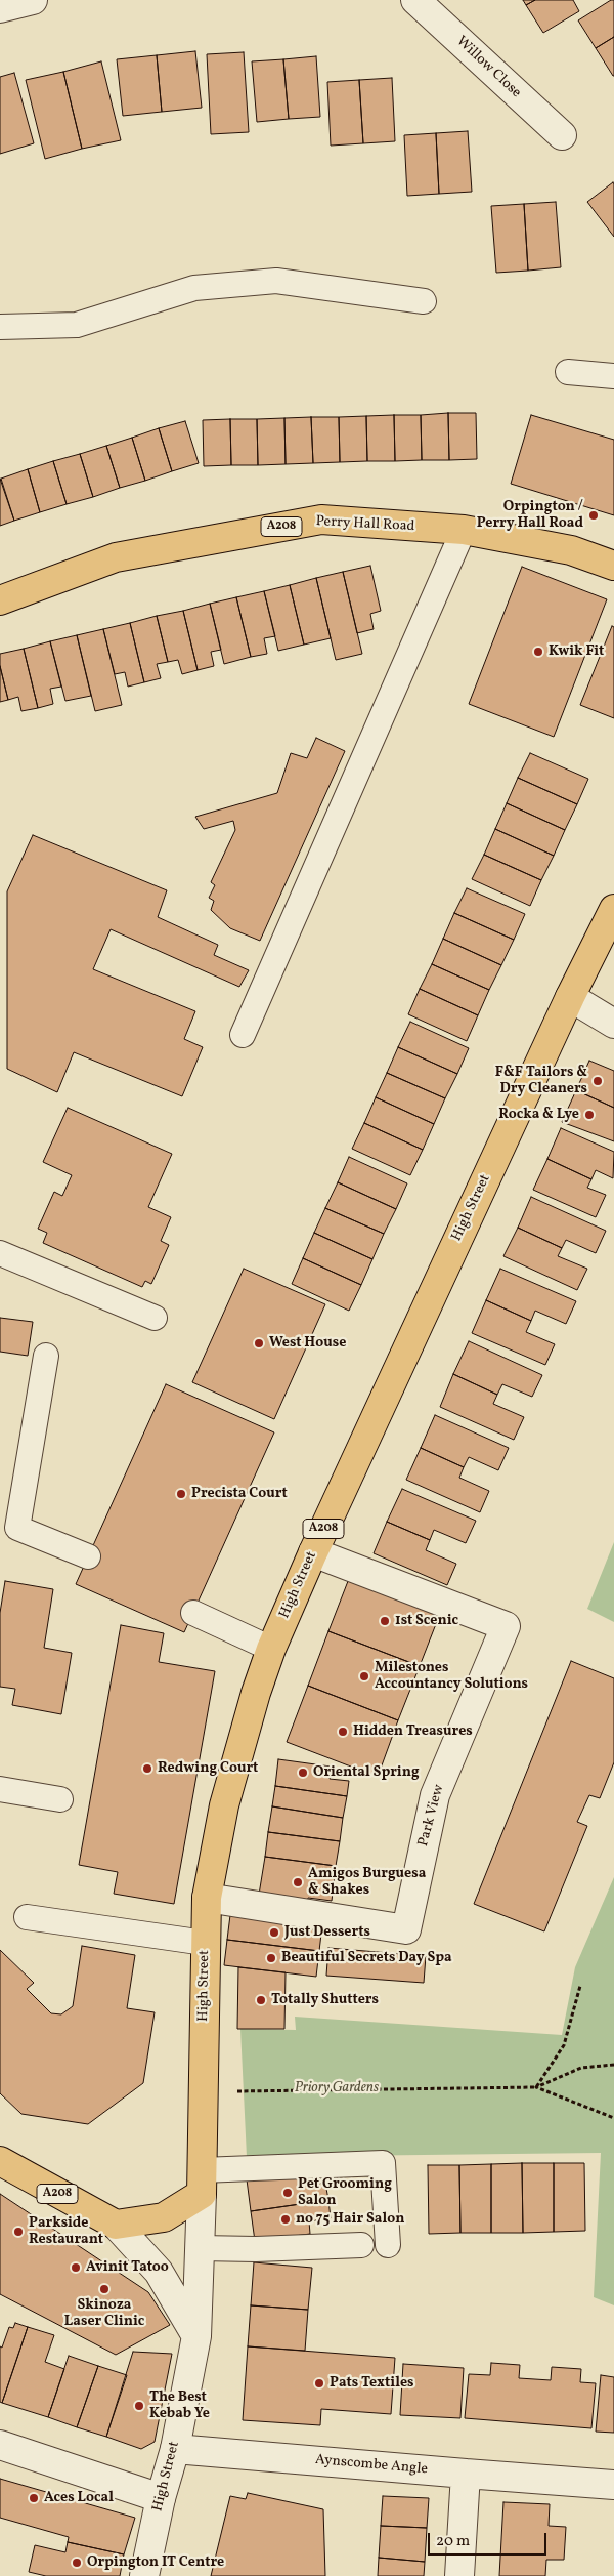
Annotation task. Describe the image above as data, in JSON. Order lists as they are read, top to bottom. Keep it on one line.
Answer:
{"streets":{"main road":["Perry Hall Road","A208","High Street"],"street":["Willow Close","Park View","Aynscombe Angle"]},"crossings":[["High Street","Park View"],["High Street","Aynscombe Angle"]],"parks":["Priory Gardens"],"places":["Orpington / Perry Hall Road","Kwik Fit","F&F Tailors & Dry Cleaners","Rocka & Lye","West House","Precista Court","1st Scenic","Milestones Accountancy Solutions","Hidden Treasures","Redwing Court","Oriental Spring","Amigos Burguesa & Shakes","Just Desserts","Beautiful Secrets Day Spa","Totally Shutters","Pet Grooming Salon","no 75 Hair Salon","Parkside Restaurant","Avinit Tatoo","Skinoza Laser Clinic","Pats Textiles","The Best Kebab Ye","Aces Local","Orpington IT Centre"],"scale_bar":"20 m"}
